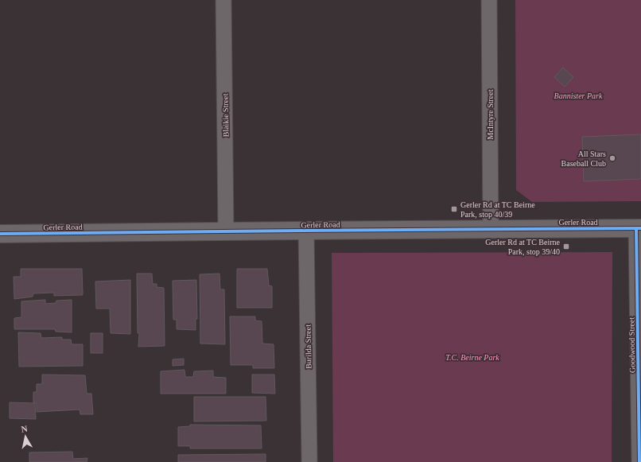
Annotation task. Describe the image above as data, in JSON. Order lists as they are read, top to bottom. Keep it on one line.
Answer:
{"streets":{"street":["McIntyre Street","Blaikie Street","Gerler Road","Goodwood Street","Burilda Street"]},"crossings":[["McIntyre Street","Gerler Road"],["Blaikie Street","Gerler Road"],["Gerler Road","Goodwood Street"],["Gerler Road","Burilda Street"]],"parks":["Bannister Park","T.C. Beirne Park"],"places":{"other":["All Stars Baseball Club"],"transit":["Gerler Rd at TC Beirne Park, stop 40/39","Gerler Rd at TC Beirne Park, stop 39/40"]},"north":"top"}
